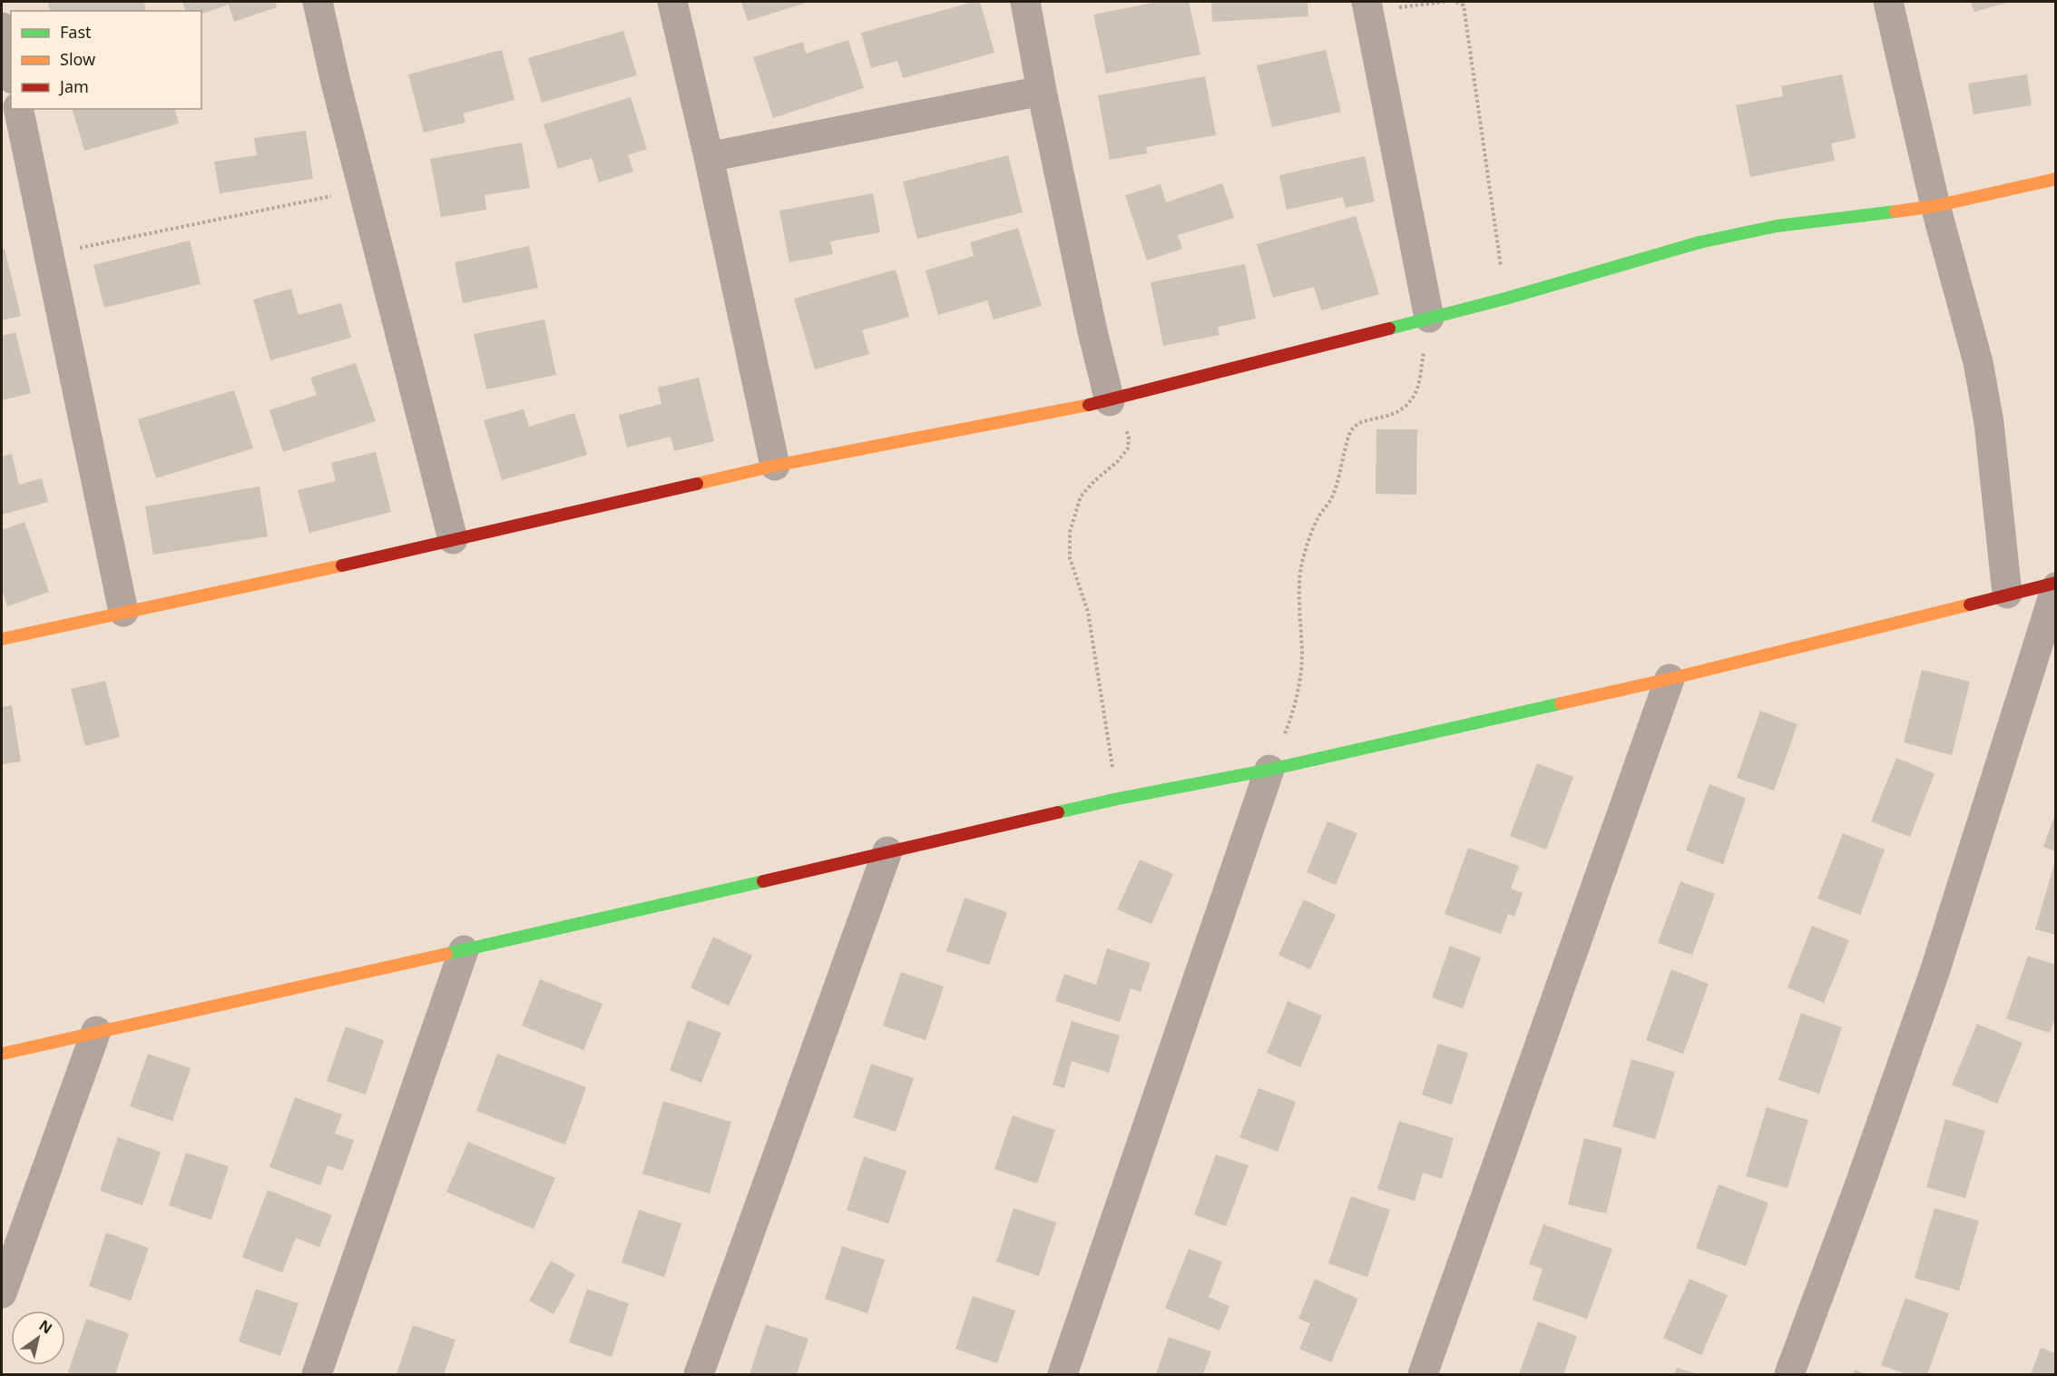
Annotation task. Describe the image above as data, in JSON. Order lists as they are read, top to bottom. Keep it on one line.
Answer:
{"legend":["Fast","Slow","Jam"],"north":"top right"}
